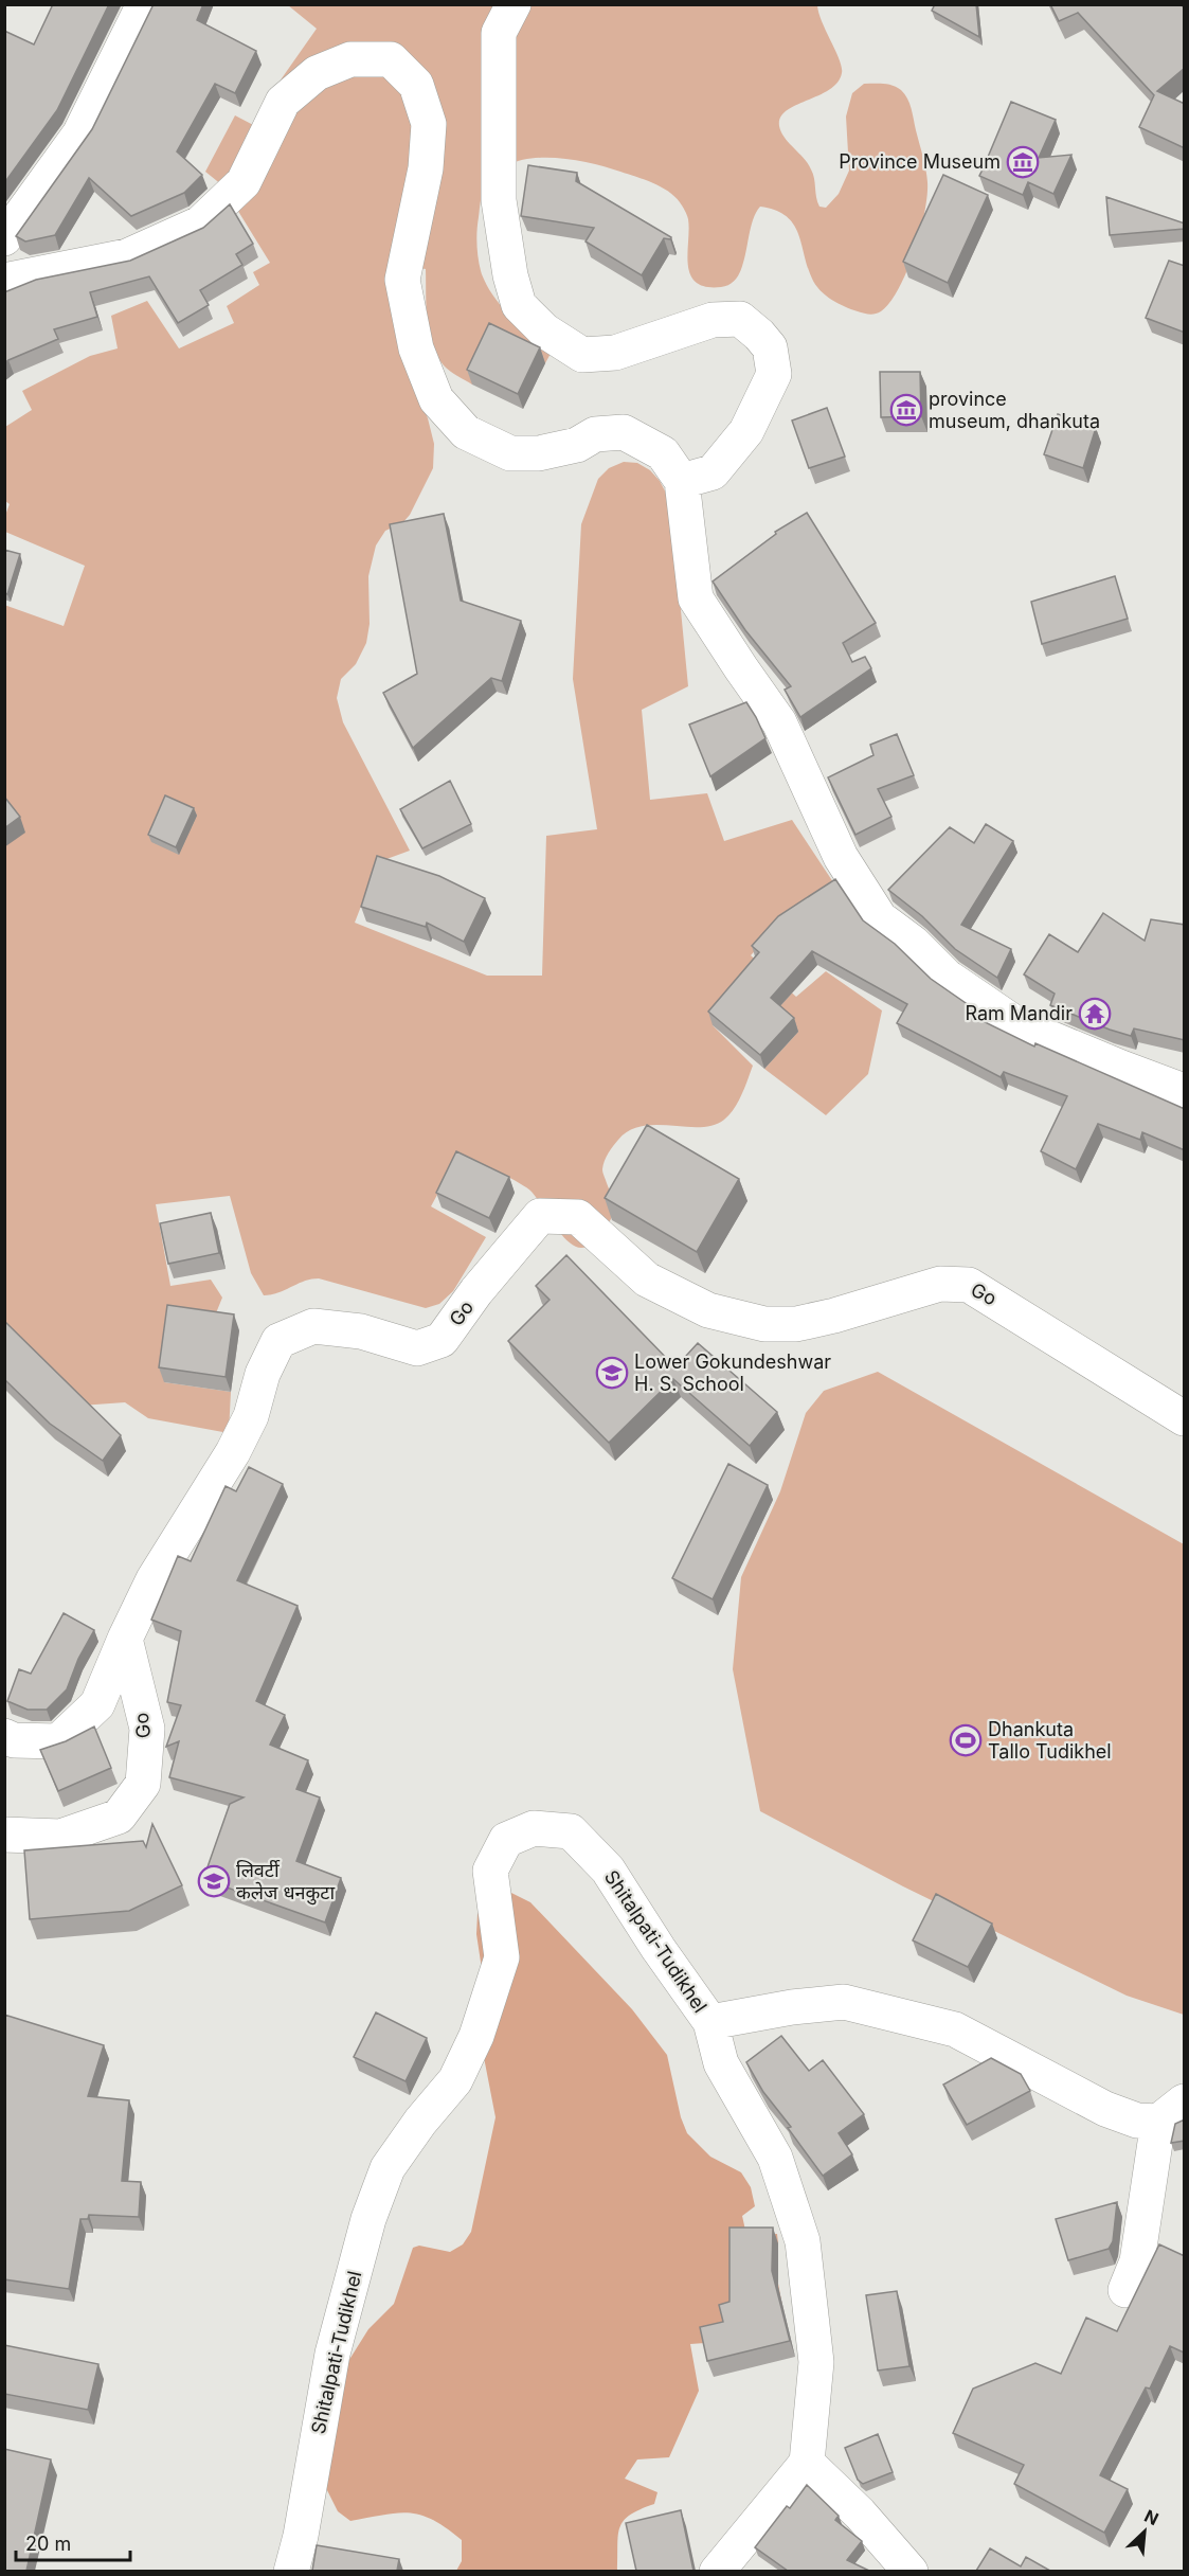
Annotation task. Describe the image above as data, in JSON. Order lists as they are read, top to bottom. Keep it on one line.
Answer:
{"streets":{"street":["Go","Shitalpati-Tudikhel"]},"places":{"museum":["Province Museum","province museum, dhankuta"],"temple":["Ram Mandir"],"school or university":["Lower Gokundeshwar H. S. School","लिवर्टी कलेज धनकुटा"],"sports":["Dhankuta Tallo Tudikhel"]},"scale_bar":"20 m","north":"top right"}
